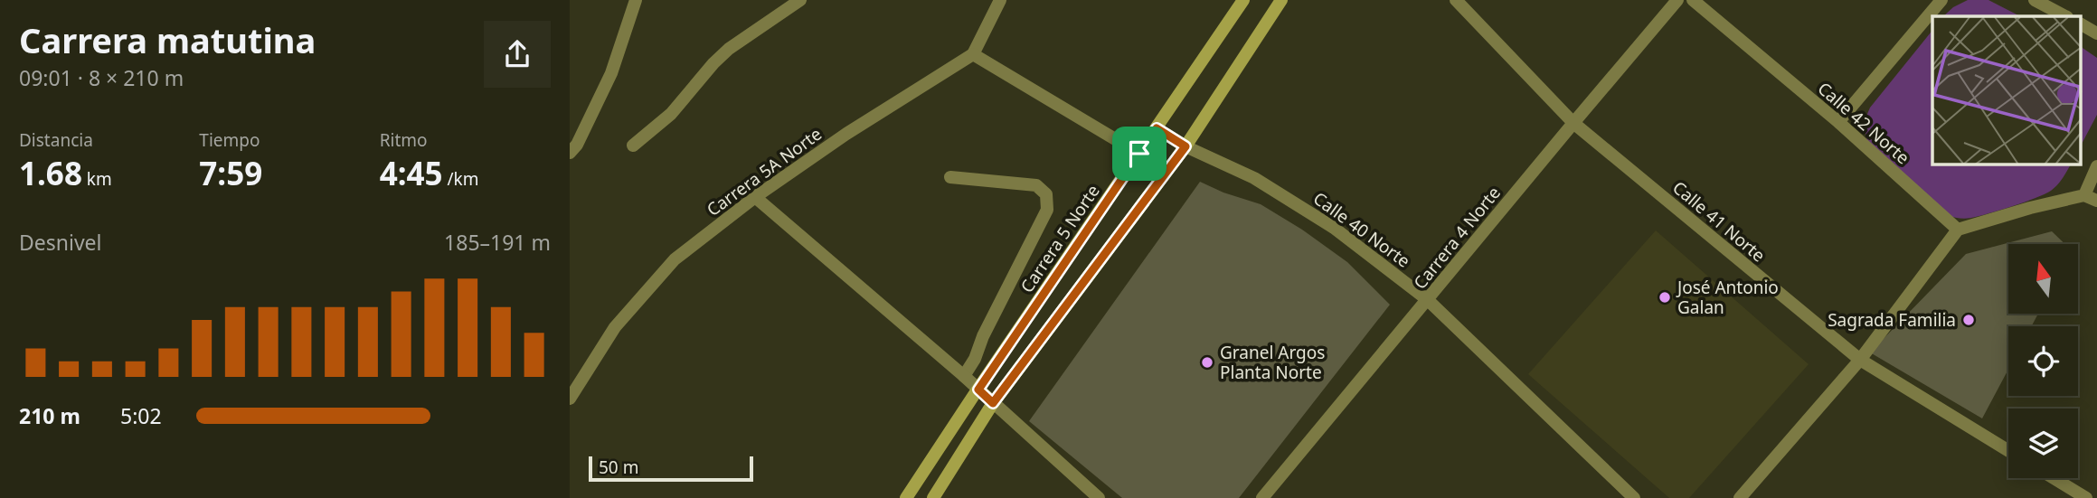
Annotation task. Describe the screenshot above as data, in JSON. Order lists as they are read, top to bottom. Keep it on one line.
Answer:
{"streets":{"street":["Calle 42 Norte","Carrera 5A Norte","Calle 41 Norte","Calle 40 Norte","Carrera 4 Norte","Carrera 5 Norte"]},"crossings":[["Calle 41 Norte","Carrera 4 Norte"],["Calle 40 Norte","Carrera 4 Norte"],["Calle 40 Norte","Carrera 5 Norte"]],"places":["José Antonio Galan","Sagrada Familia","Granel Argos Planta Norte"],"scale_bar":"50 m","north":"top","page":{"heading":["Carrera matutina","09:01 · 8 × 210 m"],"stats":[["Distancia","1.68 km"],["Tiempo","7:59"],["Ritmo","4:45 /km"]],"chart":["Desnivel","185–191 m"],"list":[{"name":"210 m","note":"5:02"}],"scale":"50 m"}}
